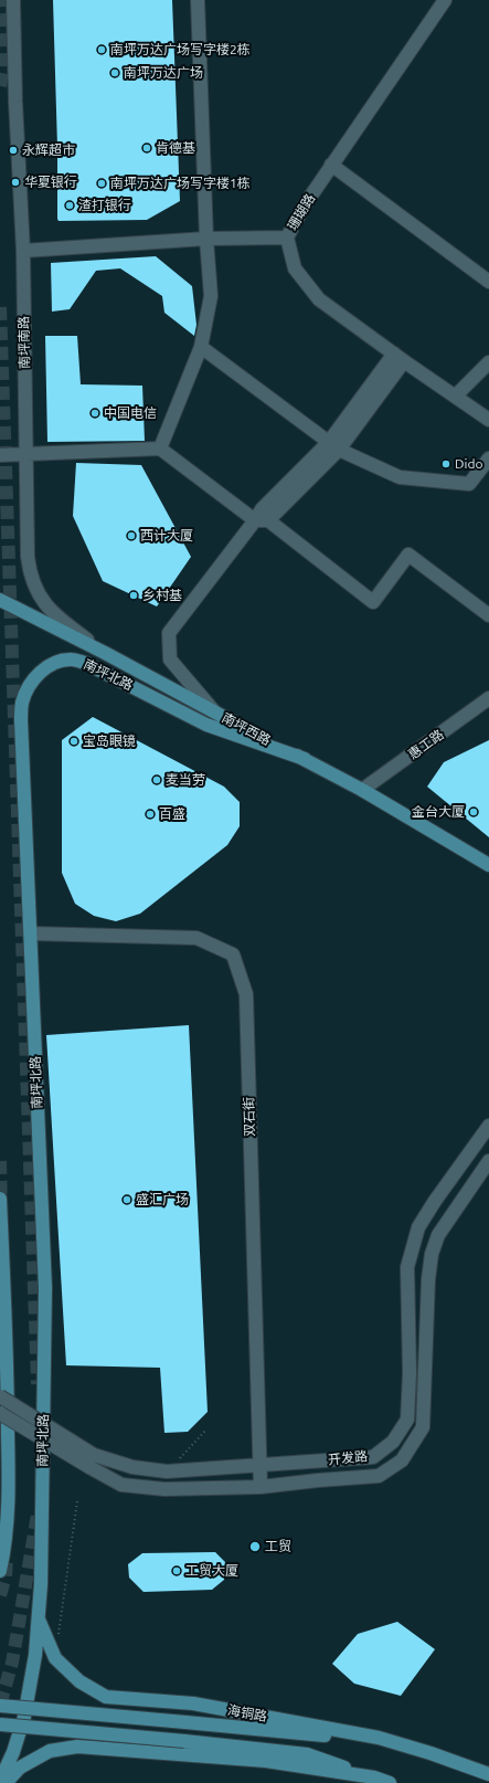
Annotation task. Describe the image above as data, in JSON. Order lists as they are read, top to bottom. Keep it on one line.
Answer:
{"streets":{"main road":["南坪北路","南坪西路","海铜路"],"street":["珊瑚路","南坪南路","惠工路","双石街","开发路"]},"crossings":[["南坪南路","南坪西路"],["南坪北路","南坪西路"],["南坪北路","双石街"],["南坪北路","海铜路"],["南坪西路","惠工路"],["双石街","开发路"]],"places":["南坪万达广场写字楼2栋","南坪万达广场","肯德基","永辉超市","华夏银行","南坪万达广场写字楼1栋","渣打银行","中国电信","Dido","西计大厦","乡村基","宝岛眼镜","麦当劳","金台大厦","百盛","盛汇广场","工贸","工贸大厦"]}
